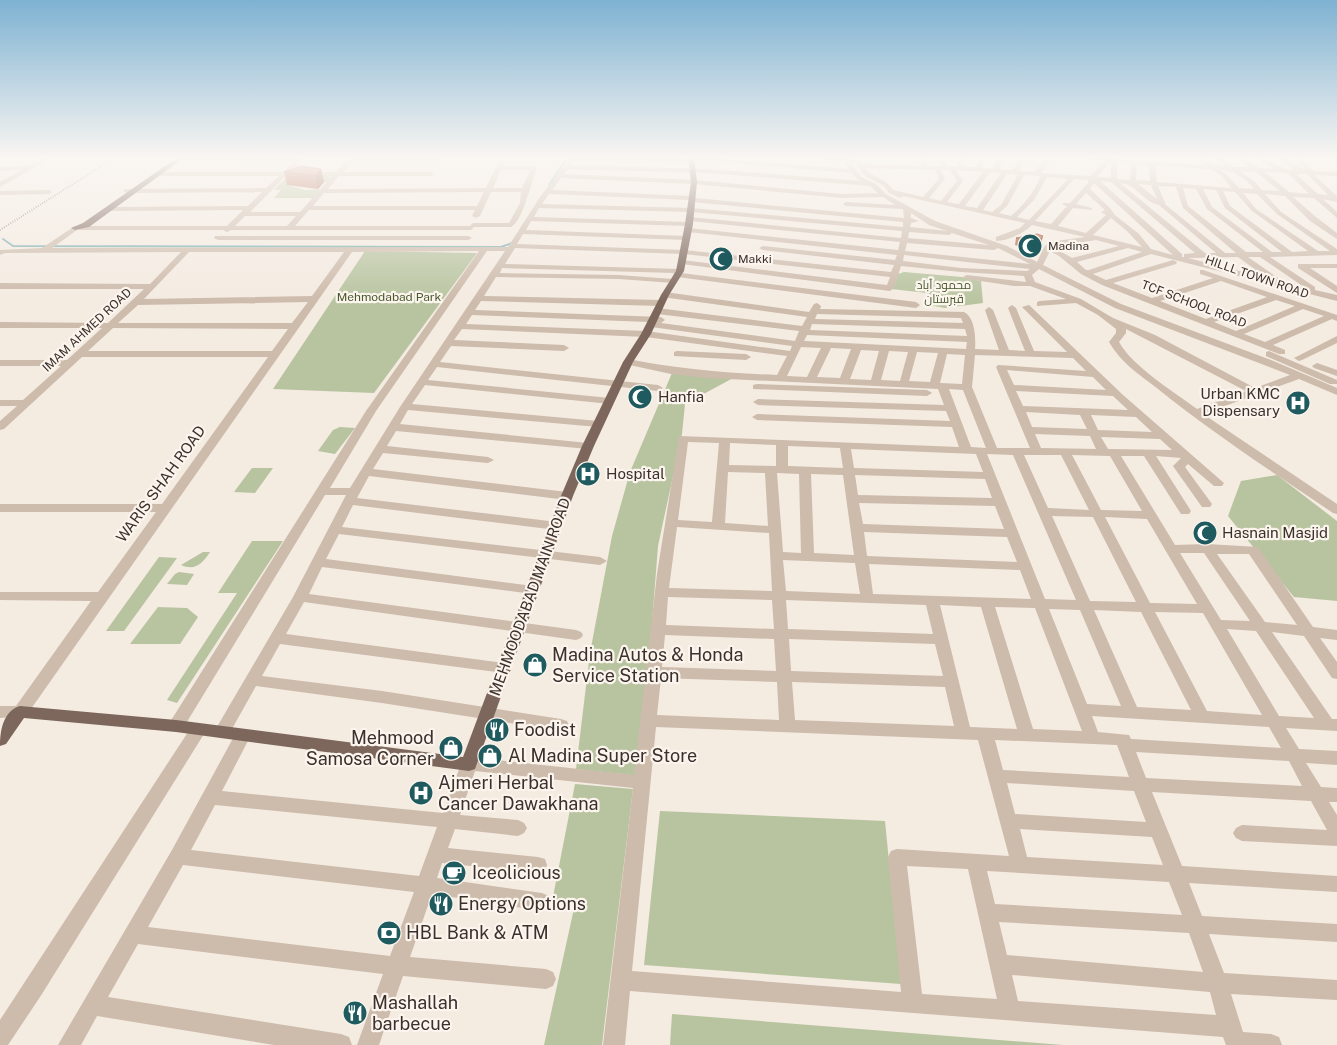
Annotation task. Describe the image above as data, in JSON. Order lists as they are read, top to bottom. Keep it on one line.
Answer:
{"streets":{"main road":["WARIS SHAH ROAD","MEHMOODABAD MAIN ROAD"],"street":["HILLL TOWN ROAD","TCF SCHOOL ROAD","IMAM AHMED ROAD"]},"parks":["محمود آباد قبرستان","Mehmodabad Park"],"places":{"mosque":["Madina","Makki","Hanfia","Hasnain Masjid"],"hospital":["Urban KMC Dispensary","Hospital","Ajmeri Herbal Cancer Dawakhana"],"shop":["Madina Autos & Honda Service Station","Mehmood Samosa Corner","Al Madina Super Store"],"restaurant":["Foodist","Energy Options","Mashallah barbecue"],"cafe":["Iceolicious"],"bank":["HBL Bank & ATM"]}}
